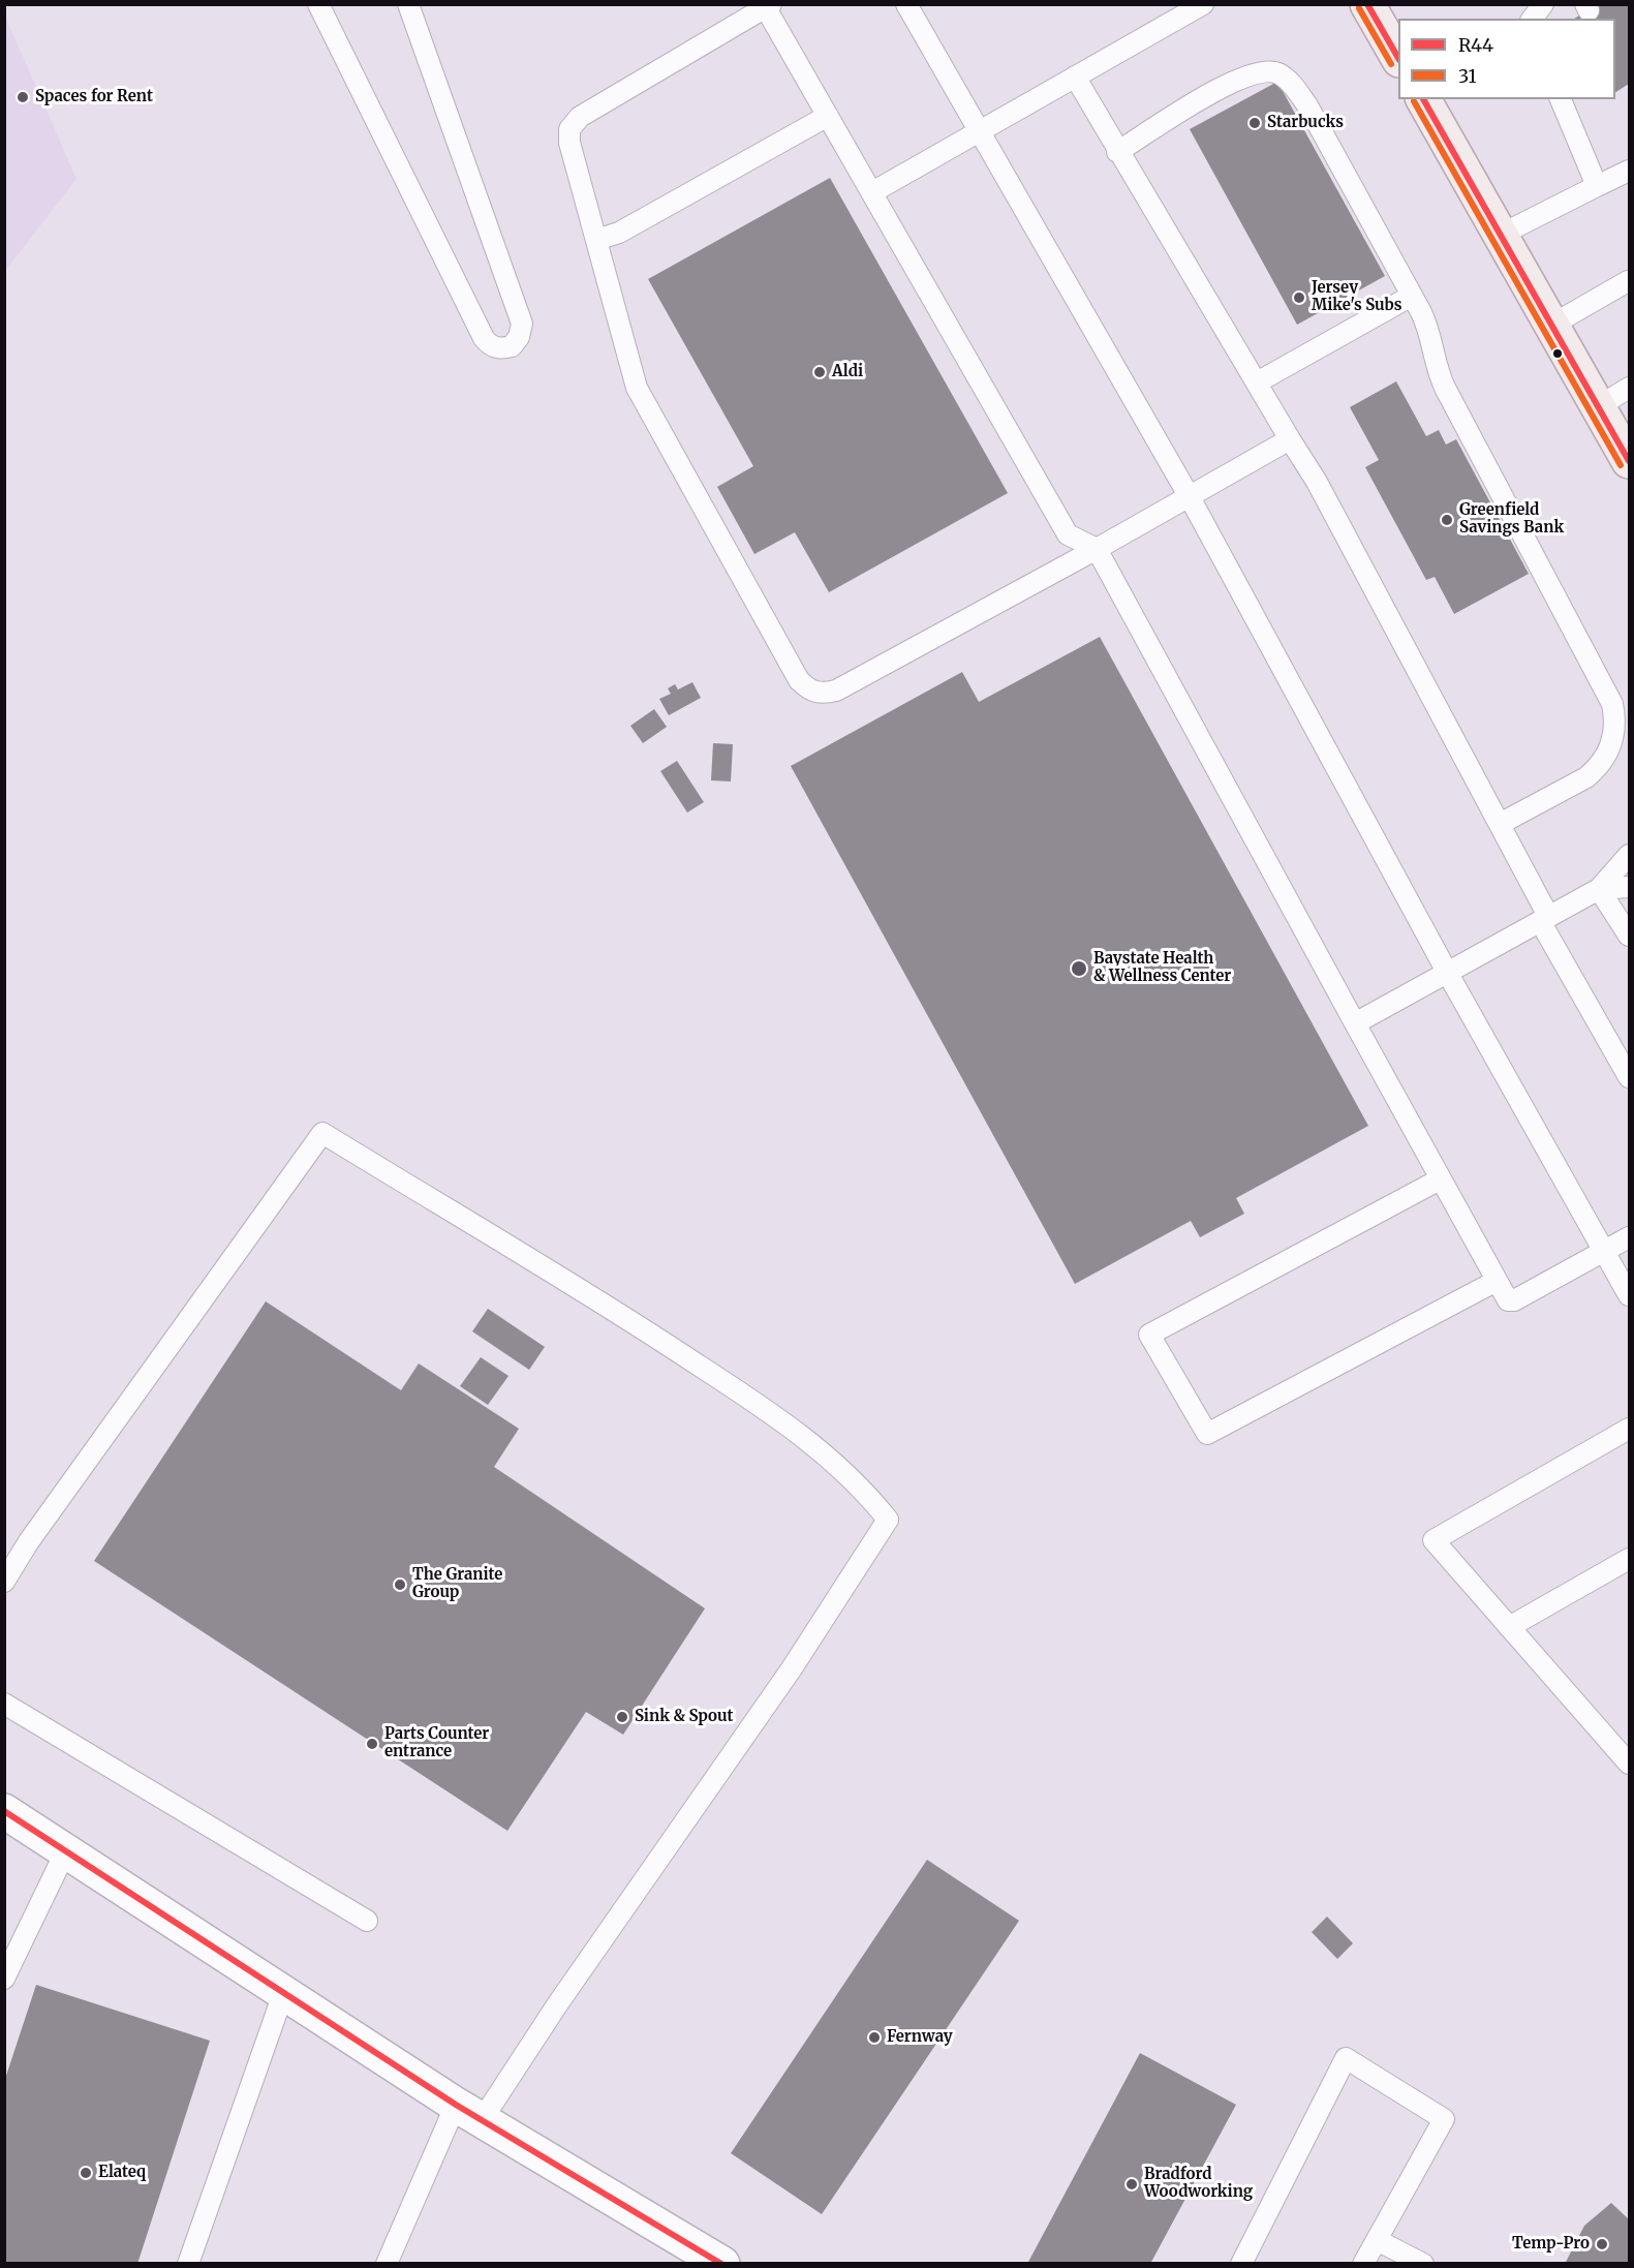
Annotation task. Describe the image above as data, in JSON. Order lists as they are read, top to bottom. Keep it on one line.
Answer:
{"places":["Spaces for Rent","Starbucks","Jersey Mike's Subs","Aldi","Greenfield Savings Bank","Baystate Health & Wellness Center","The Granite Group","Sink & Spout","Parts Counter entrance","Fernway","Elateq","Bradford Woodworking","Temp-Pro"],"lines":["transit line R44","transit line 31"],"legend":["R44","31"]}
